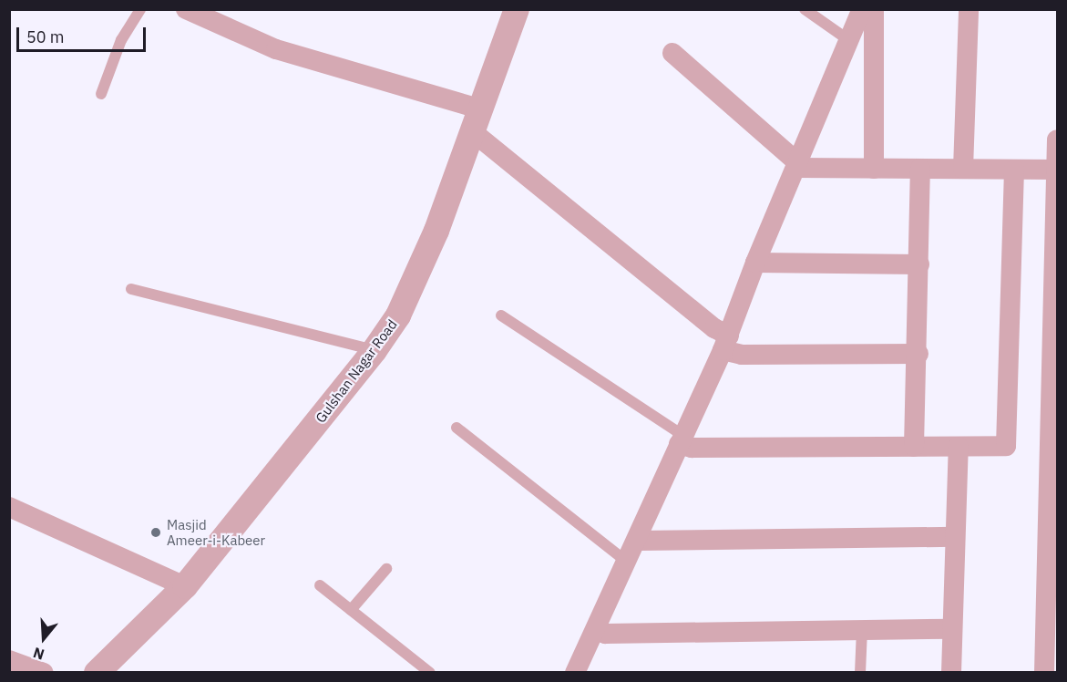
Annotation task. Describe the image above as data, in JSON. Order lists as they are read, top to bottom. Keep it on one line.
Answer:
{"streets":{"street":["Gulshan Nagar Road"]},"places":["Masjid Ameer-i-Kabeer"],"scale_bar":"50 m","north":"bottom"}
